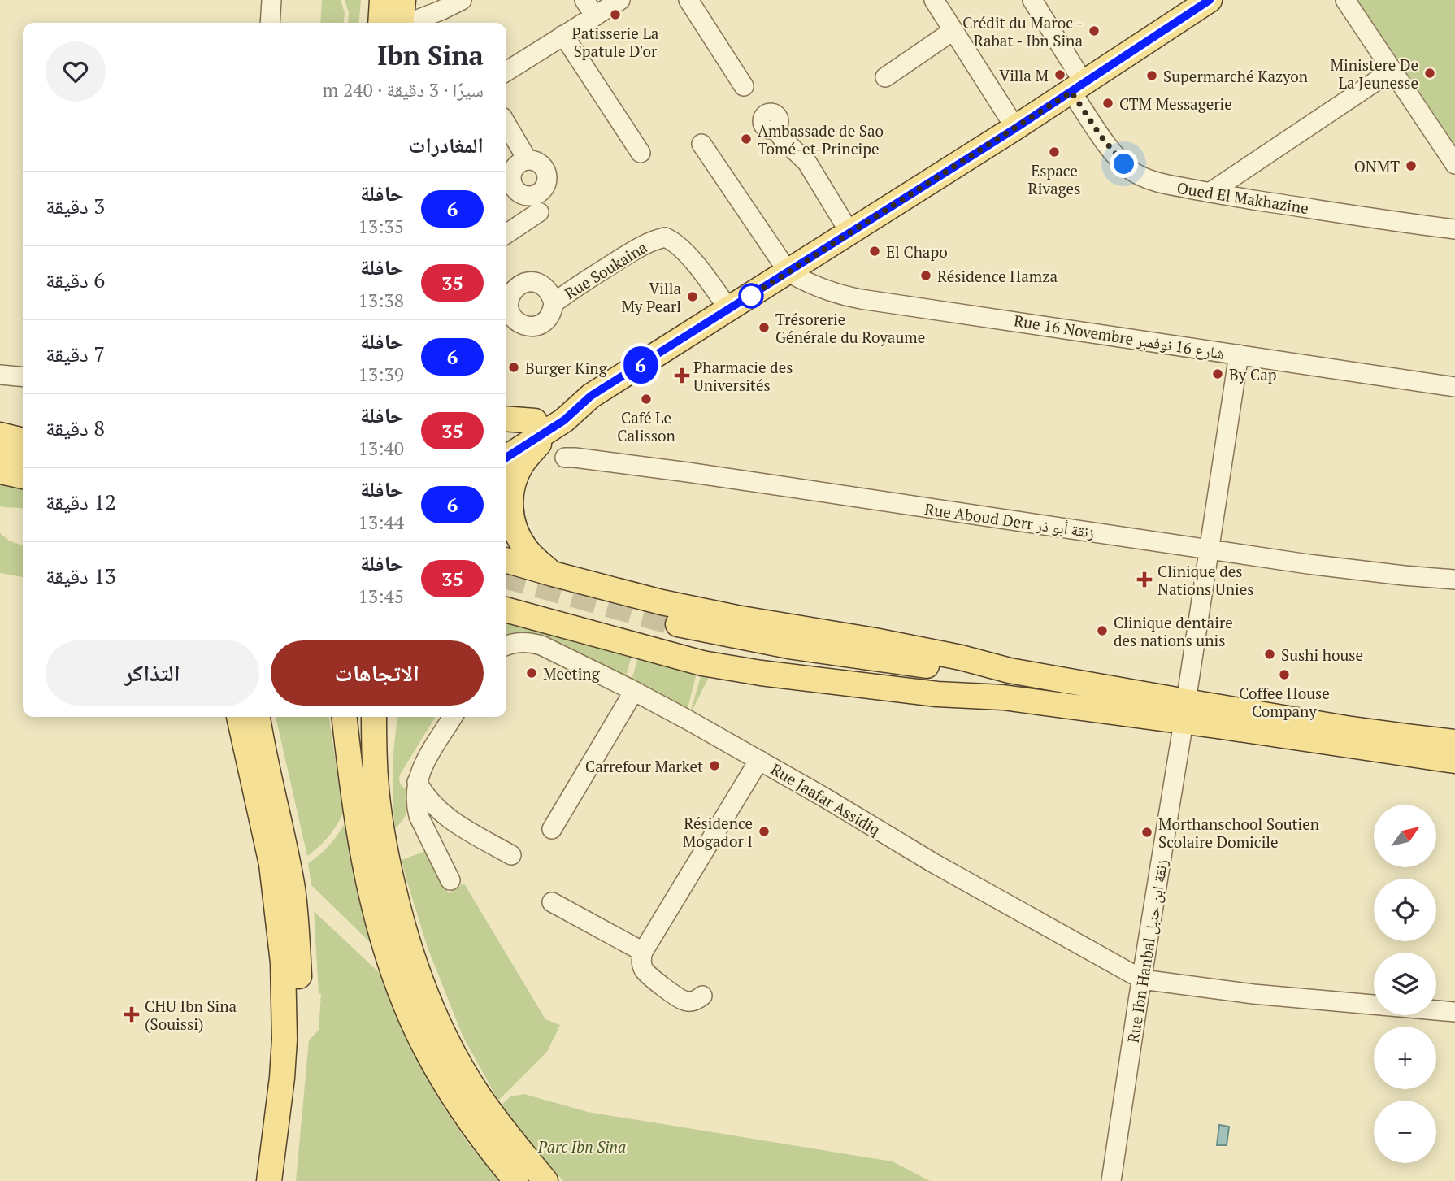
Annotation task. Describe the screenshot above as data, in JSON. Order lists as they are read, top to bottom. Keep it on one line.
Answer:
{"streets":{"street":["Oued El Makhazine","Rue Soukaina","Rue 16 Novembre شارع 16 نوفمبر","Rue Aboud Derr زنقة أبو ذر","Rue Jaafar Assidiq","Rue Ibn Hanbal زنقة ابن حنبل"]},"crossings":[["Rue 16 Novembre شارع 16 نوفمبر","Rue Ibn Hanbal زنقة ابن حنبل"],["Rue Aboud Derr زنقة أبو ذر","Rue Ibn Hanbal زنقة ابن حنبل"],["Rue Jaafar Assidiq","Rue Ibn Hanbal زنقة ابن حنبل"]],"parks":["Parc Ibn Sina"],"places":{"other":["Patisserie La Spatule D'or","Crédit du Maroc - Rabat - Ibn Sina","Ministere De La Jeunesse","Villa M","Supermarché Kazyon","CTM Messagerie","Ambassade de Sao Tomé-et-Principe","Espace Rivages","ONMT","El Chapo","Résidence Hamza","Villa My Pearl","Trésorerie Générale du Royaume","Burger King","By Cap","Café Le Calisson","Clinique dentaire des nations unis","Sushi house","Meeting","Coffee House Company","Carrefour Market","Résidence Mogador I","Morthanschool Soutien Scolaire Domicile"],"health":["Pharmacie des Universités","Clinique des Nations Unies","CHU Ibn Sina (Souissi)"]},"lines":["bus line 6"],"north":"top right","page":{"on_map":"6","heading":[["Ibn Sina","سيرًا · 3 دقيقة · 240 m"],"المغادرات"],"list":[{"mark":"6","name":"حافلة","note":"13:35","value":"3 دقيقة"},{"mark":"35","name":"حافلة","note":"13:38","value":"6 دقيقة"},{"mark":"6","name":"حافلة","note":"13:39","value":"7 دقيقة"},{"mark":"35","name":"حافلة","note":"13:40","value":"8 دقيقة"},{"mark":"6","name":"حافلة","note":"13:44","value":"12 دقيقة"},{"mark":"35","name":"حافلة","note":"13:45","value":"13 دقيقة"}],"buttons":["الاتجاهات","التذاكر"],"map_buttons":["+","−"]}}
